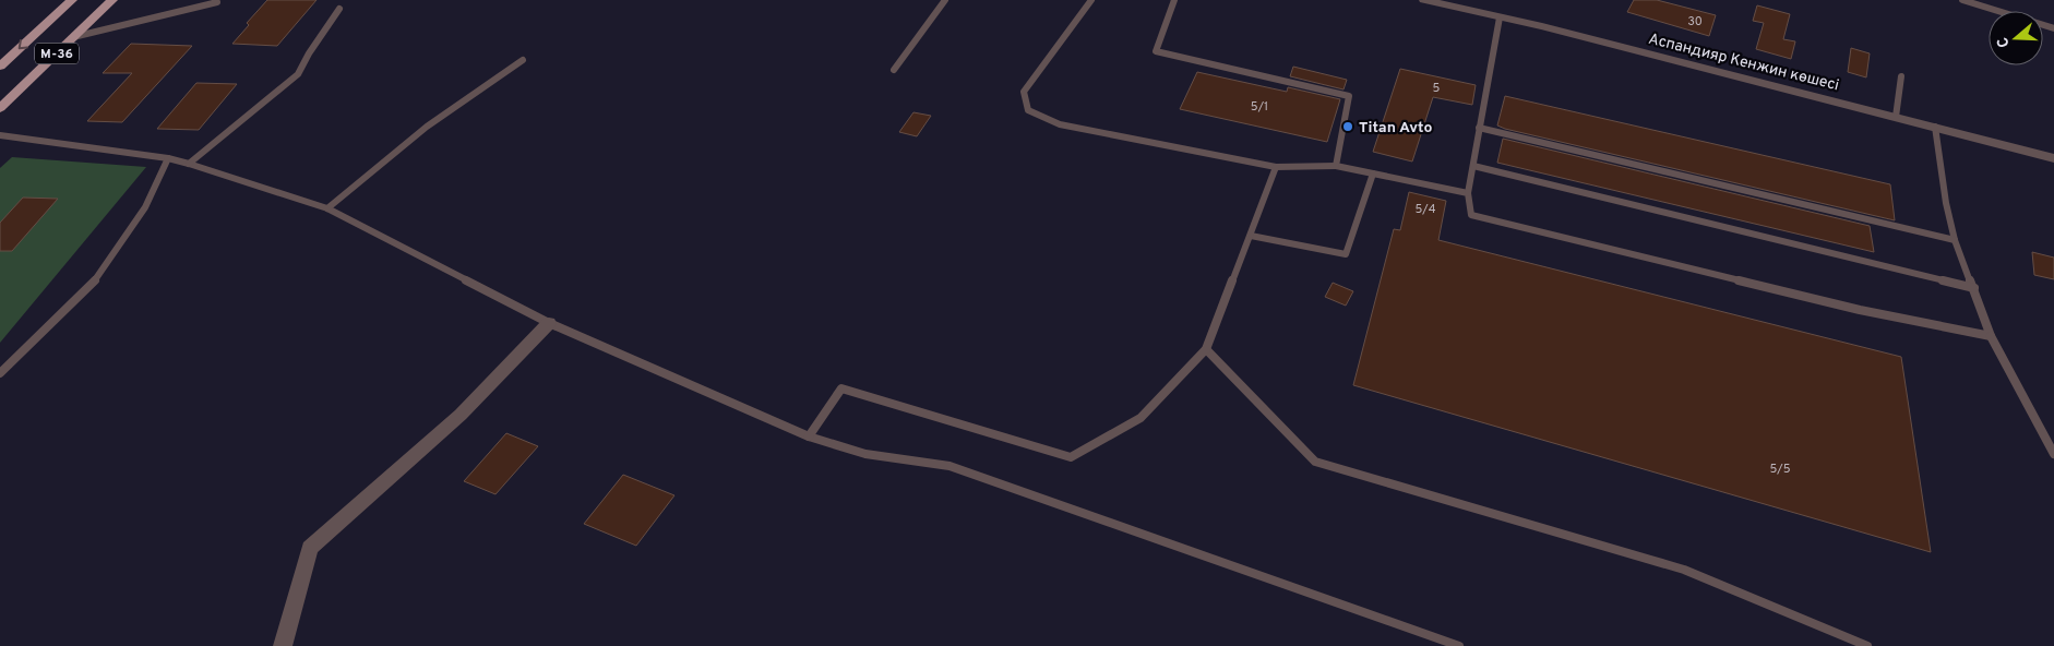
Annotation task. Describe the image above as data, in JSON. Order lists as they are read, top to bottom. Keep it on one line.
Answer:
{"streets":{"main road":["M-36"],"street":["Аспандияр Кенжин көшесі"]},"places":["Titan Avto"],"house_numbers":["30","5","5/1","5/4","5/5"],"north":"left"}
